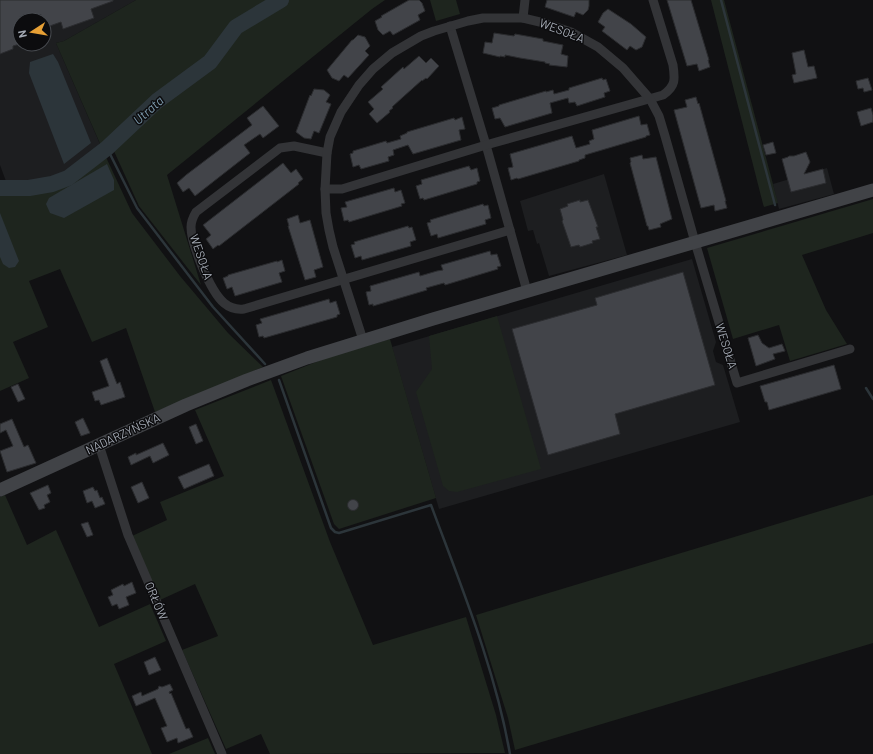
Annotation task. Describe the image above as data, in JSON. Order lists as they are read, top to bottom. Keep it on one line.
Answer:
{"streets":{"street":["WESOŁA","NADARZYŃSKA","ORŁÓW"]},"crossings":[["WESOŁA","NADARZYŃSKA"],["NADARZYŃSKA","ORŁÓW"]],"water":["Utrata"],"north":"left"}
